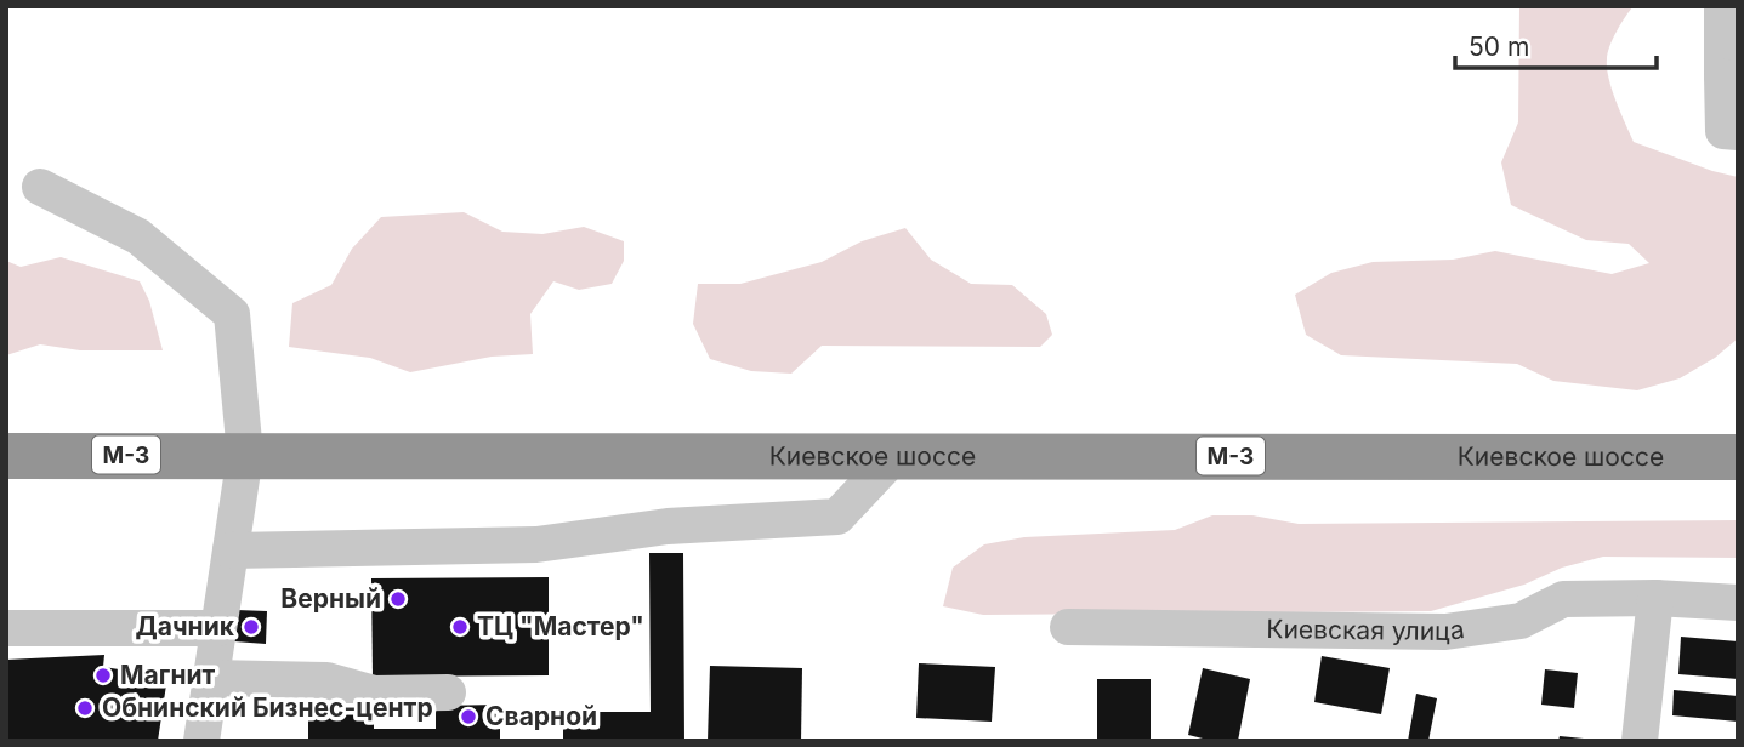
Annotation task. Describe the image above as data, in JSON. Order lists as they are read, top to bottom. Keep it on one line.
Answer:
{"streets":{"highway":["М-3","Киевское шоссе"],"street":["Киевская улица"]},"places":["Верный","Дачник","ТЦ \"Мастер\"","Магнит","Обнинский Бизнес-центр","Сварной"],"scale_bar":"50 m"}
